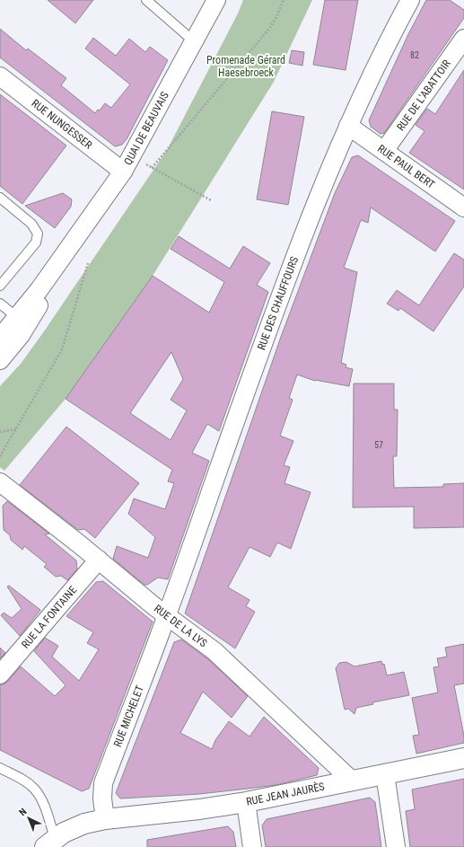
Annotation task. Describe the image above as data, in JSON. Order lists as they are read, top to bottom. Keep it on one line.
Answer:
{"streets":{"main road":["RUE JEAN JAURÈS"],"street":["RUE DE L'ABATTOIR","RUE NUNGESSER","QUAI DE BEAUVAIS","RUE PAUL BERT","RUE DES CHAUFFOURS","RUE LA FONTAINE","RUE DE LA LYS","RUE MICHELET"]},"crossings":[["RUE DE L'ABATTOIR","RUE PAUL BERT"],["RUE NUNGESSER","QUAI DE BEAUVAIS"],["RUE PAUL BERT","RUE DES CHAUFFOURS"],["RUE DES CHAUFFOURS","RUE DE LA LYS"],["RUE DES CHAUFFOURS","RUE MICHELET"],["RUE LA FONTAINE","RUE DE LA LYS"],["RUE DE LA LYS","RUE MICHELET"],["RUE DE LA LYS","RUE JEAN JAURÈS"],["RUE MICHELET","RUE JEAN JAURÈS"]],"parks":["Promenade Gérard Haesebroeck"],"house_numbers":["82","57"],"north":"top left"}
